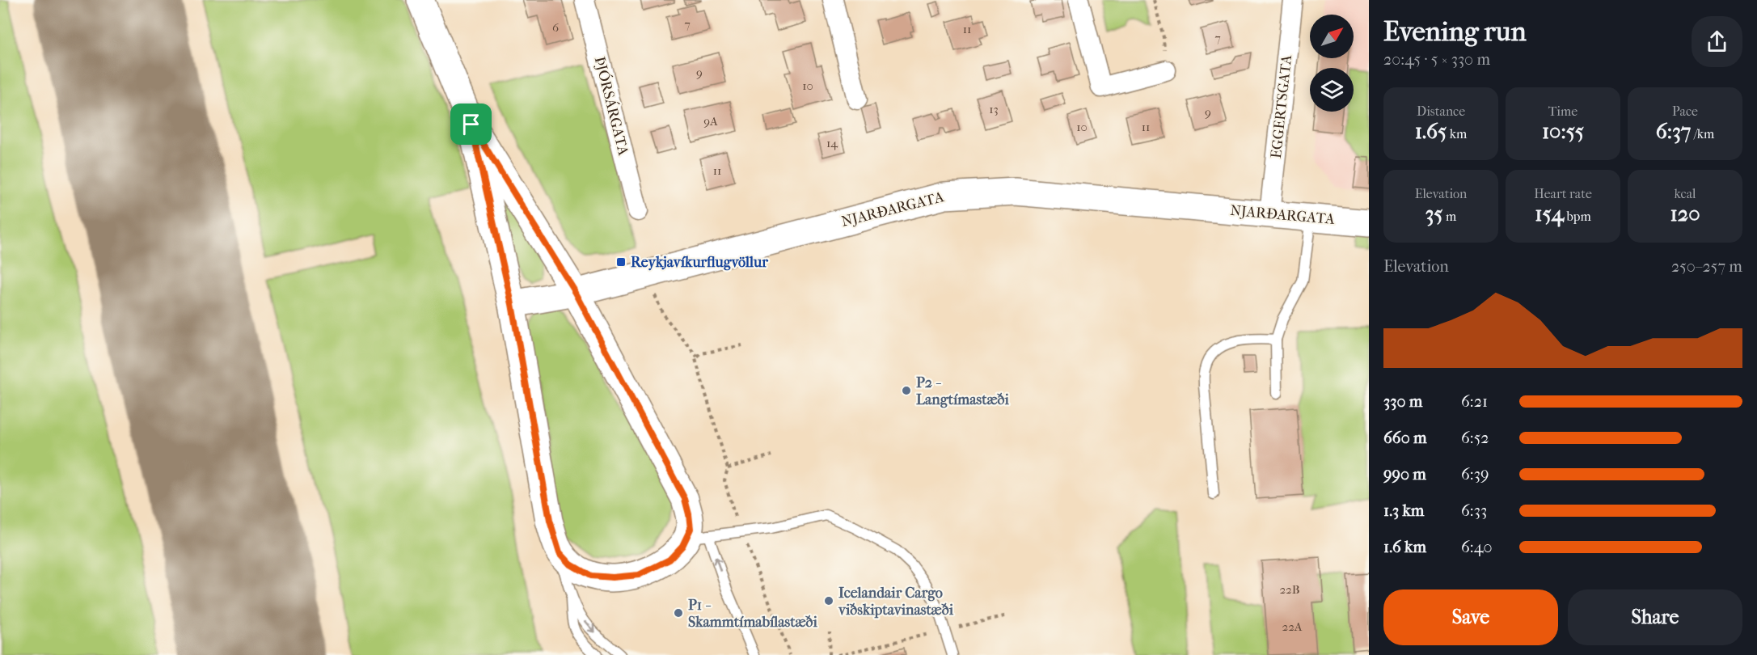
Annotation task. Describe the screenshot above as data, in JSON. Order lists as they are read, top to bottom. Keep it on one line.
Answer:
{"streets":{"main road":["NJARÐARGATA"],"street":["ÞJÓRSÁRGATA","EGGERTSGATA"]},"crossings":[["EGGERTSGATA","NJARÐARGATA"]],"places":{"transit":["Reykjavíkurflugvöllur"],"other":["P2 - Langtímastæði","Icelandair Cargo viðskiptavinastæði","P1 - Skammtímabílastæði"]},"house_numbers":["7","6","11","7","9","10","13","9","9A","10","11","14","11","22B","22A"],"north":"top right","page":{"heading":["Evening run","20:45 · 5 × 330 m"],"stats":[["Distance","1.65 km"],["Time","10:55"],["Pace","6:37 /km"],["Elevation","35 m"],["Heart rate","154 bpm"],["kcal","120"]],"chart":["Elevation","250–257 m"],"list":[{"name":"330 m","note":"6:21"},{"name":"660 m","note":"6:52"},{"name":"990 m","note":"6:39"},{"name":"1.3 km","note":"6:33"},{"name":"1.6 km","note":"6:40"}],"buttons":["Save","Share"]}}
